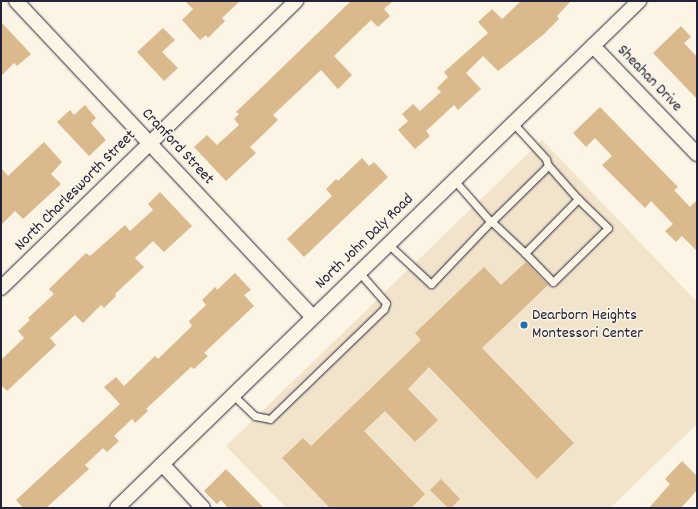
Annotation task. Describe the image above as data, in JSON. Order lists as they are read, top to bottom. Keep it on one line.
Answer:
{"streets":{"street":["Sheahan Drive","Cranford Street","North Charlesworth Street","North John Daly Road"]},"crossings":[["Sheahan Drive","North John Daly Road"],["Cranford Street","North Charlesworth Street"],["Cranford Street","North John Daly Road"]],"places":["Dearborn Heights Montessori Center"]}
